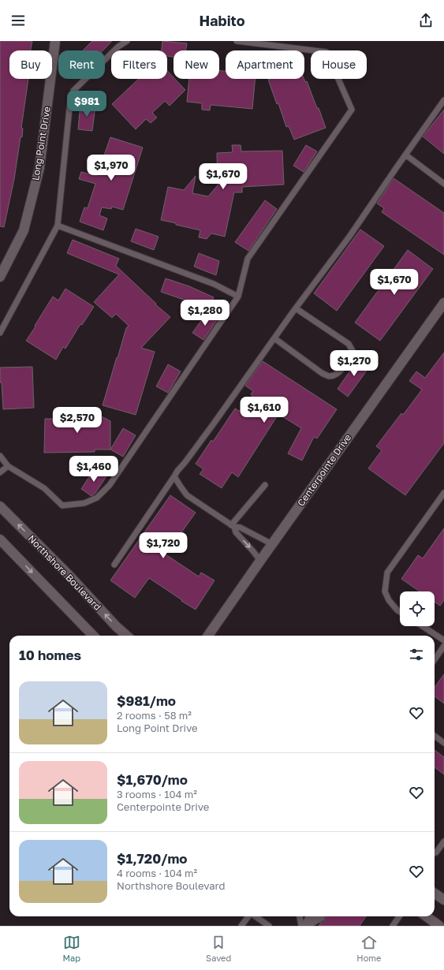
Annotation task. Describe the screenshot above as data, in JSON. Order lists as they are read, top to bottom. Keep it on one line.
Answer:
{"streets":{"street":["Long Point Drive","Centerpointe Drive","Northshore Boulevard"]},"page":{"header":"Habito","chip":["Buy","Rent","Filters","New","Apartment","House"],"price":["$981","$1,970","$1,670","$1,670","$1,280","$1,270","$1,610","$2,570","$1,460","$1,720"],"heading":"10 homes","list":[{"name":"$981/mo","note":"2 rooms · 58 m² · Long Point Drive"},{"name":"$1,670/mo","note":"3 rooms · 104 m² · Centerpointe Drive"},{"name":"$1,720/mo","note":"4 rooms · 104 m² · Northshore Boulevard"}],"tabs":["Map","Saved","Home"]}}
